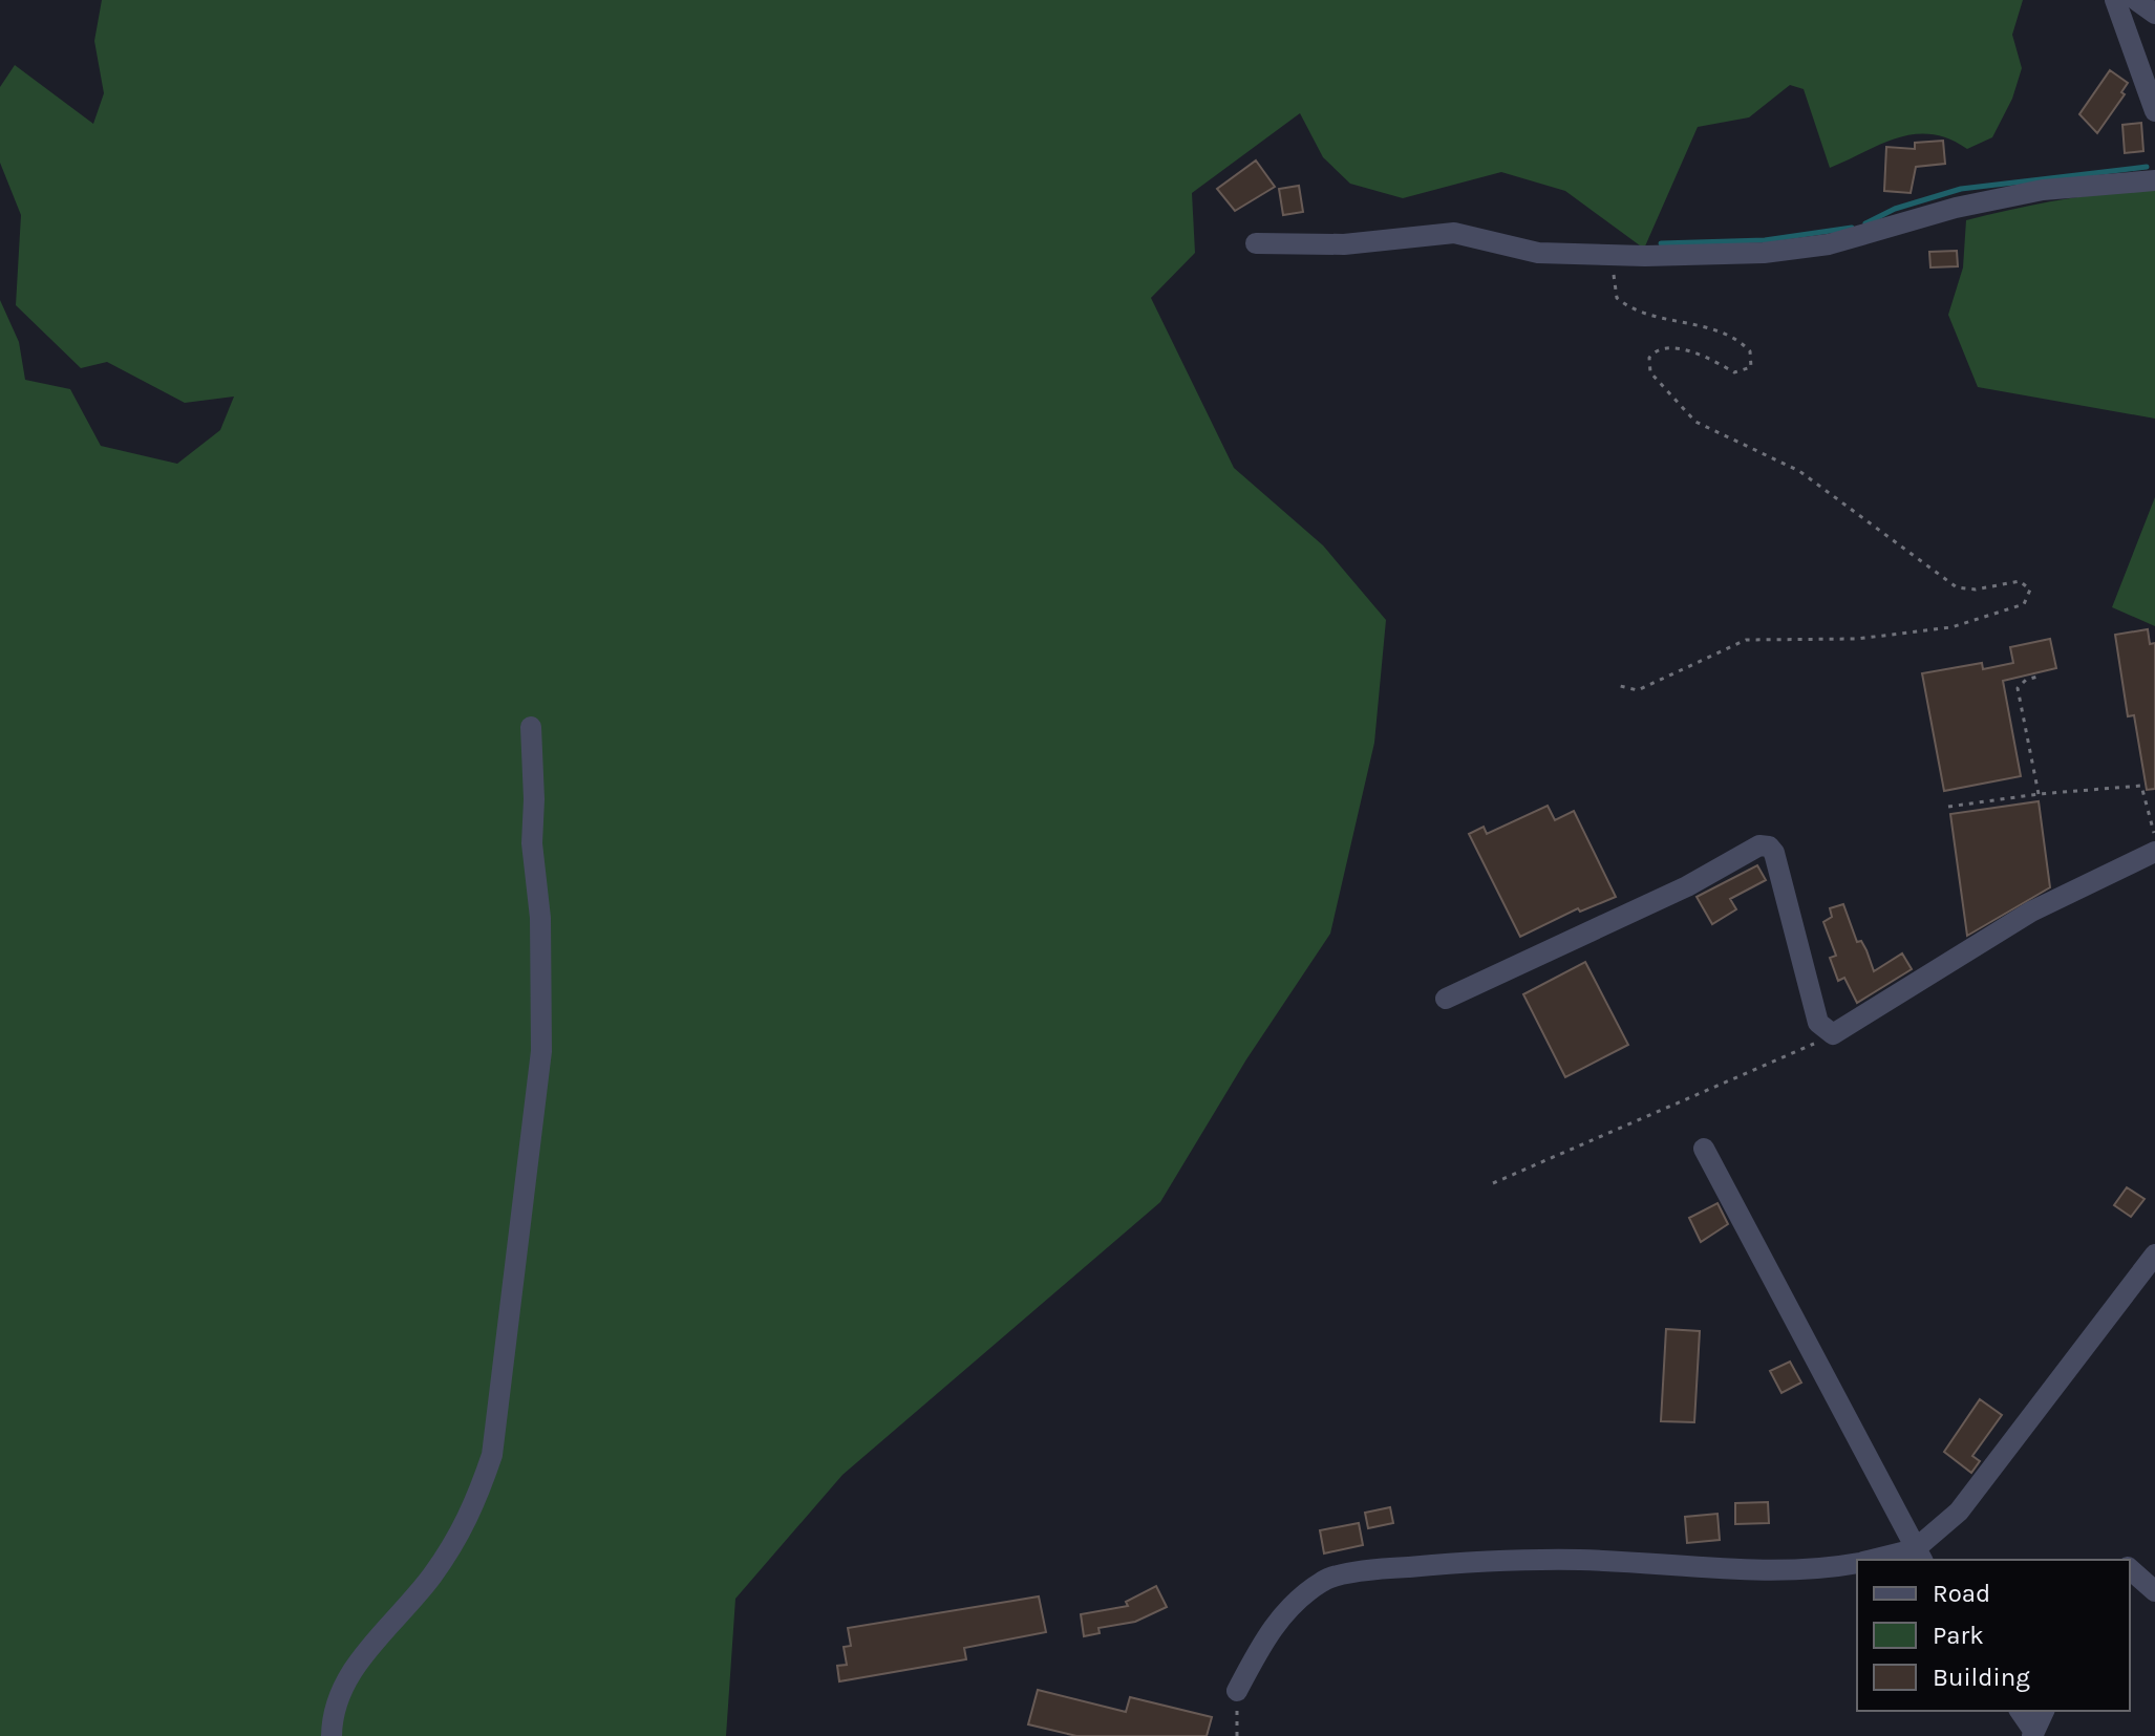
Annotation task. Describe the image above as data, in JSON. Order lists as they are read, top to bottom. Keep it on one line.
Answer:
{"legend":["Road","Park","Building"]}
